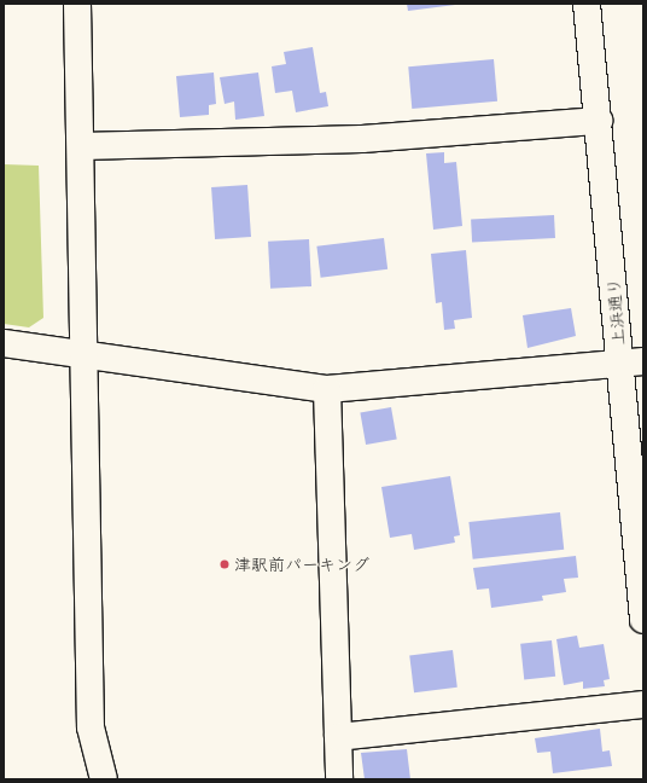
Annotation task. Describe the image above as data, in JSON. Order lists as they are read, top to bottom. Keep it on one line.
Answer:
{"streets":{"street":["上浜通り"]},"places":["津駅前パーキング"]}
